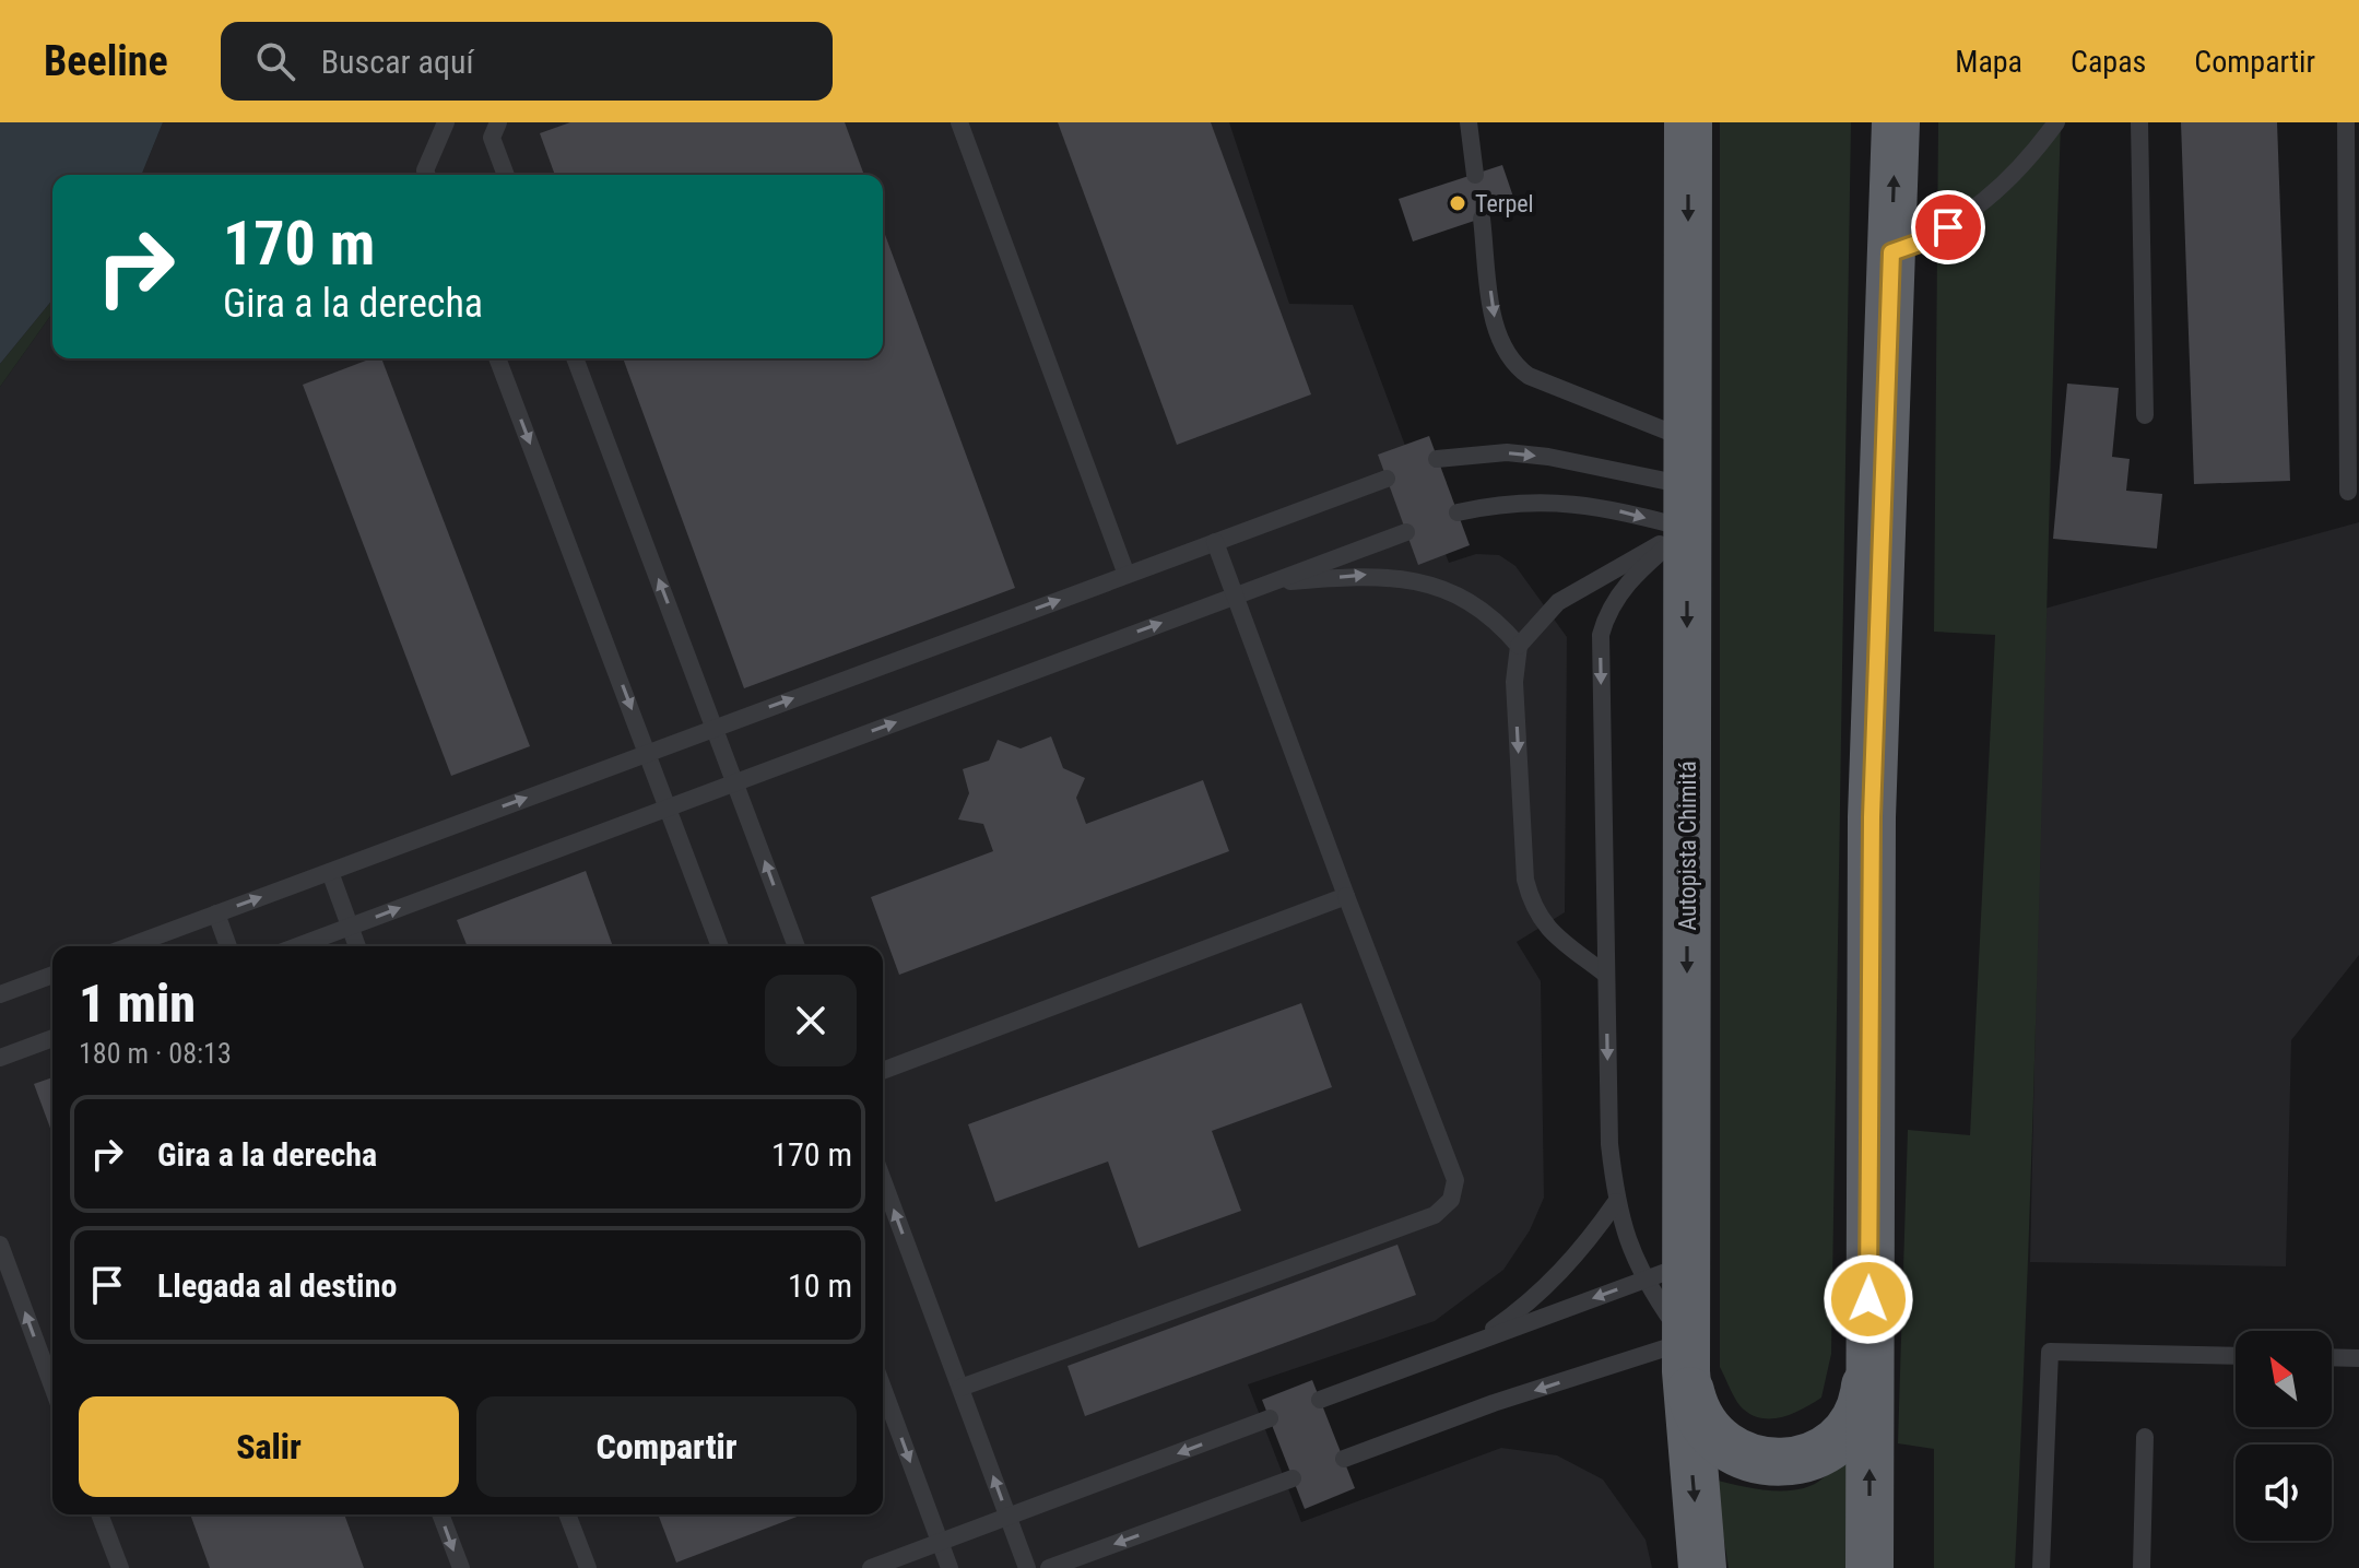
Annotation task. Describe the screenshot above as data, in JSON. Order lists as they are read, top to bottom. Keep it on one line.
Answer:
{"streets":{"highway":["Autopista Chimitá"]},"places":["Terpel"],"north":"top left","page":{"header":"Beeline","search":"Buscar aquí","nav":["Mapa","Capas","Compartir"],"turn":["170 m","Gira a la derecha"],"heading":["1 min","180 m · 08:13"],"list":[{"name":"Gira a la derecha","value":"170 m"},{"name":"Llegada al destino","value":"10 m"}],"buttons":["Salir","Compartir"]}}
